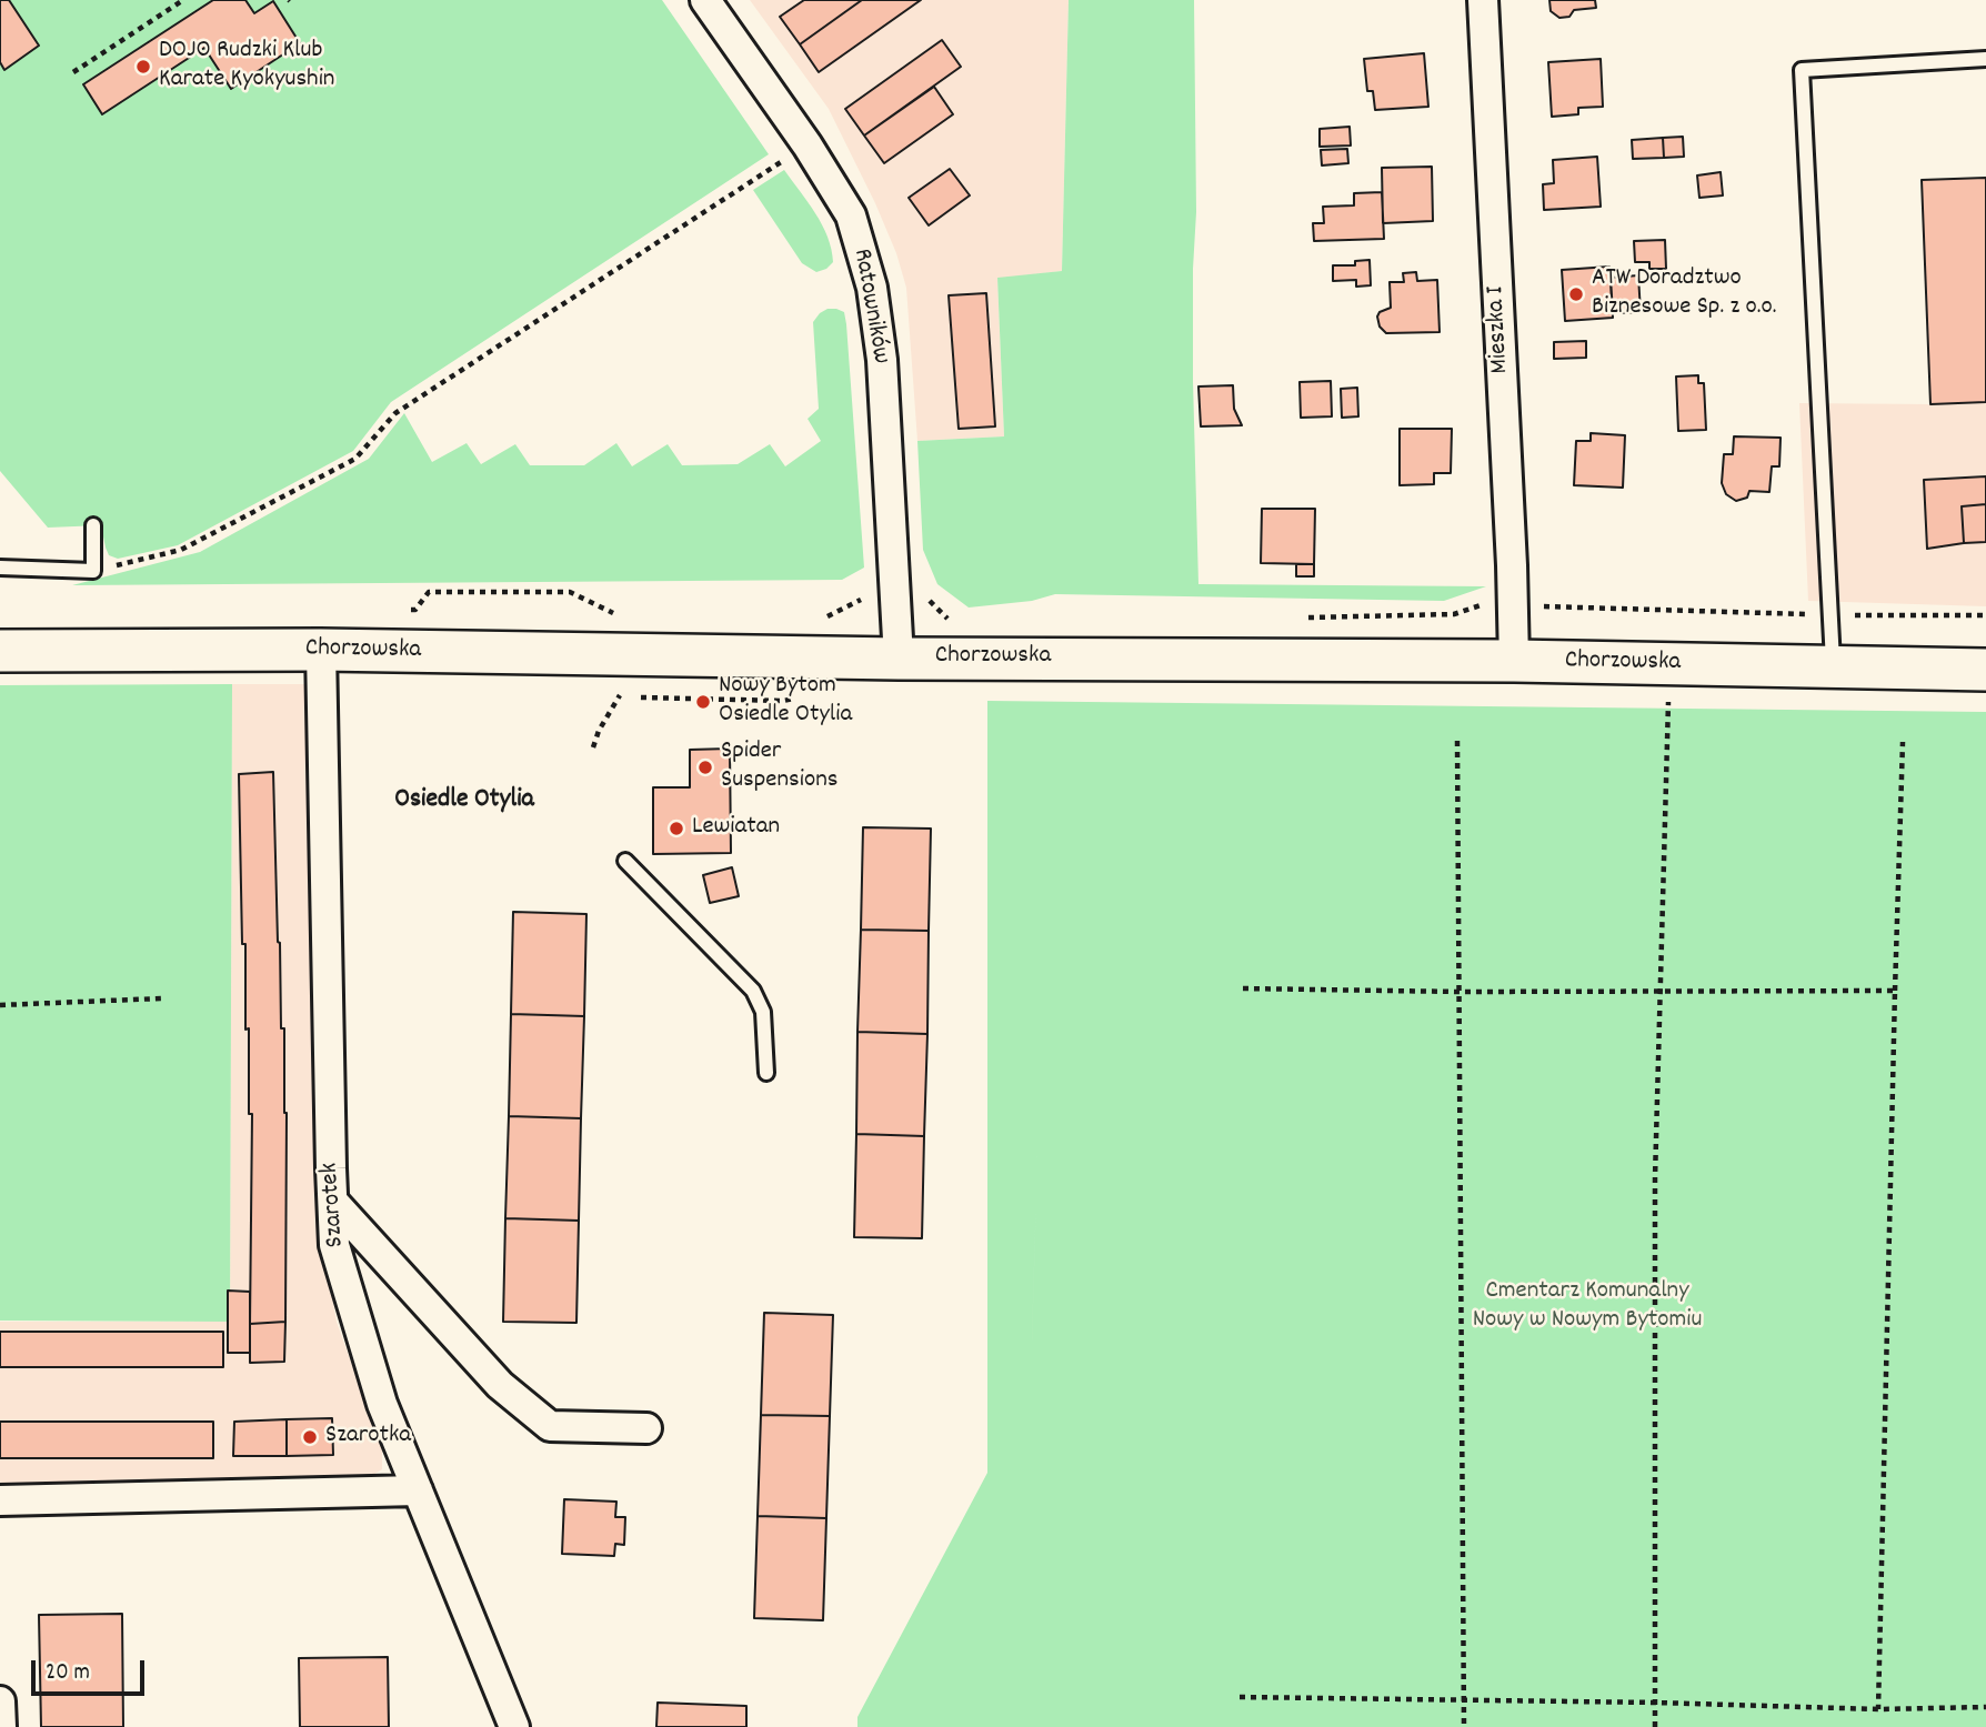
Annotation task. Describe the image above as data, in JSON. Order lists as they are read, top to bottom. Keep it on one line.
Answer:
{"streets":{"street":["Ratowników","Mieszka I","Chorzowska","Szarotek"]},"crossings":[["Ratowników","Chorzowska"],["Mieszka I","Chorzowska"],["Chorzowska","Szarotek"]],"districts":["Osiedle Otylia"],"parks":["Cmentarz Komunalny Nowy w Nowym Bytomiu"],"places":["DOJO Rudzki Klub Karate Kyokyushin","ATW Doradztwo Biznesowe Sp. z o.o.","Nowy Bytom Osiedle Otylia","Spider Suspensions","Lewiatan","Szarotka"],"scale_bar":"20 m"}
